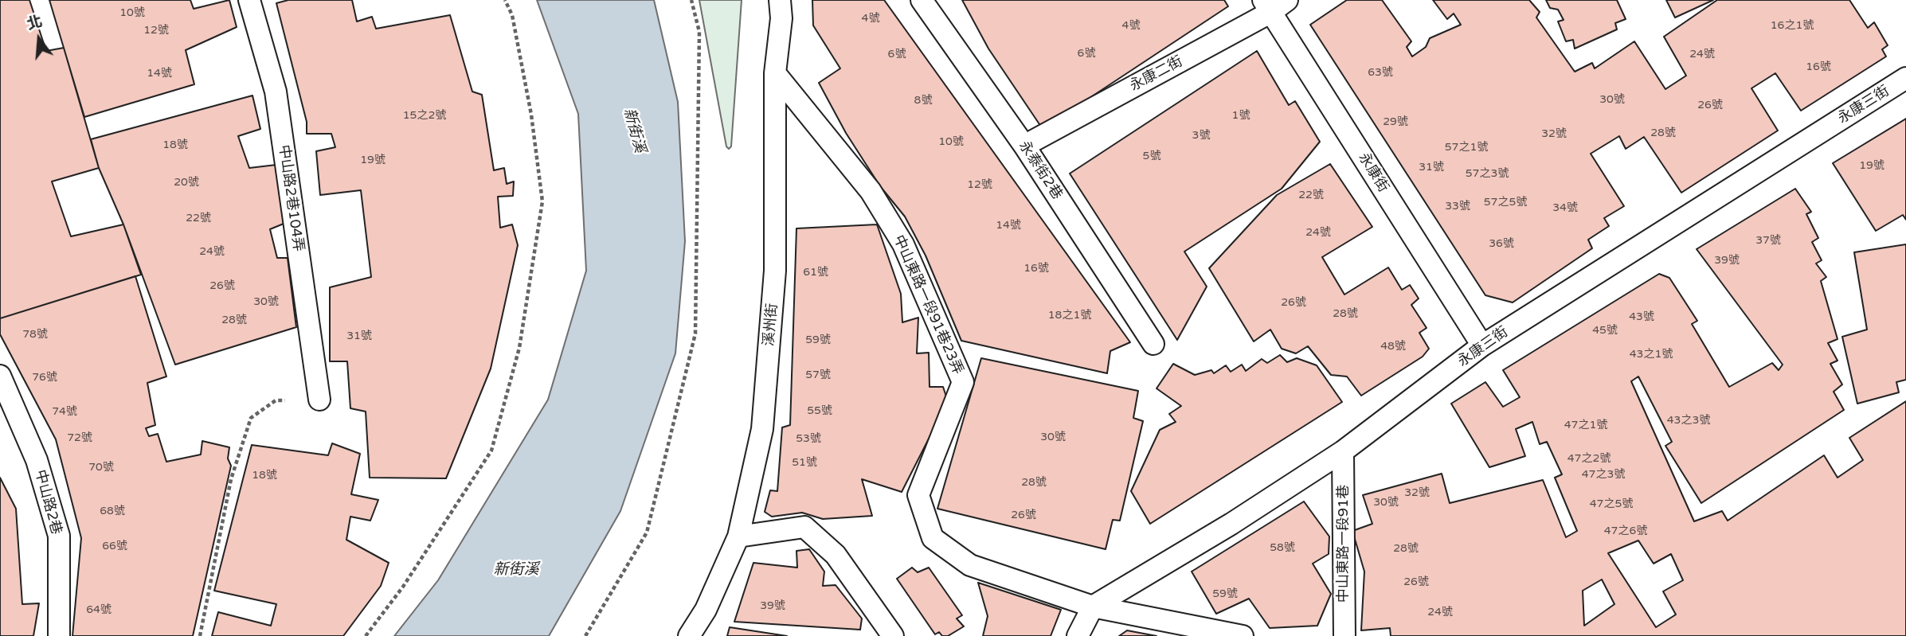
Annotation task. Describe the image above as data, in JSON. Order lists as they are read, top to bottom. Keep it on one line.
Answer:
{"streets":{"lane":["永康二街","永康三街","永泰街2巷","永康街","中山路2巷104弄","中山東路一段91巷23弄","溪州街","中山路2巷","中山東路一段91巷"]},"crossings":[["永康二街","永泰街2巷"],["永康二街","永康街"],["永康三街","永康街"],["永康三街","中山東路一段91巷23弄"],["永康三街","中山東路一段91巷"],["中山東路一段91巷23弄","溪州街"]],"water":["新街溪"],"house_numbers":["10號","4號","4號","16之1號","12號","6號","6號","24號","16號","63號","14號","30號","8號","26號","15之2號","1號","29號","28號","32號","3號","10號","18號","57之1號","5號","19號","19號","31號","57之3號","20號","12號","22號","57之5號","33號","34號","22號","14號","24號","37號","36號","24號","39號","16號","61號","26號","30號","26號","28號","18之1號","43號","28號","45號","78號","31號","59號","48號","43之1號","57號","76號","55號","74號","43之3號","47之1號","30號","72號","53號","47之2號","51號","70號","47之3號","18號","28號","32號","30號","47之5號","68號","26號","47之6號","66號","58號","28號","26號","59號","39號","64號","24號"],"north":"top"}
